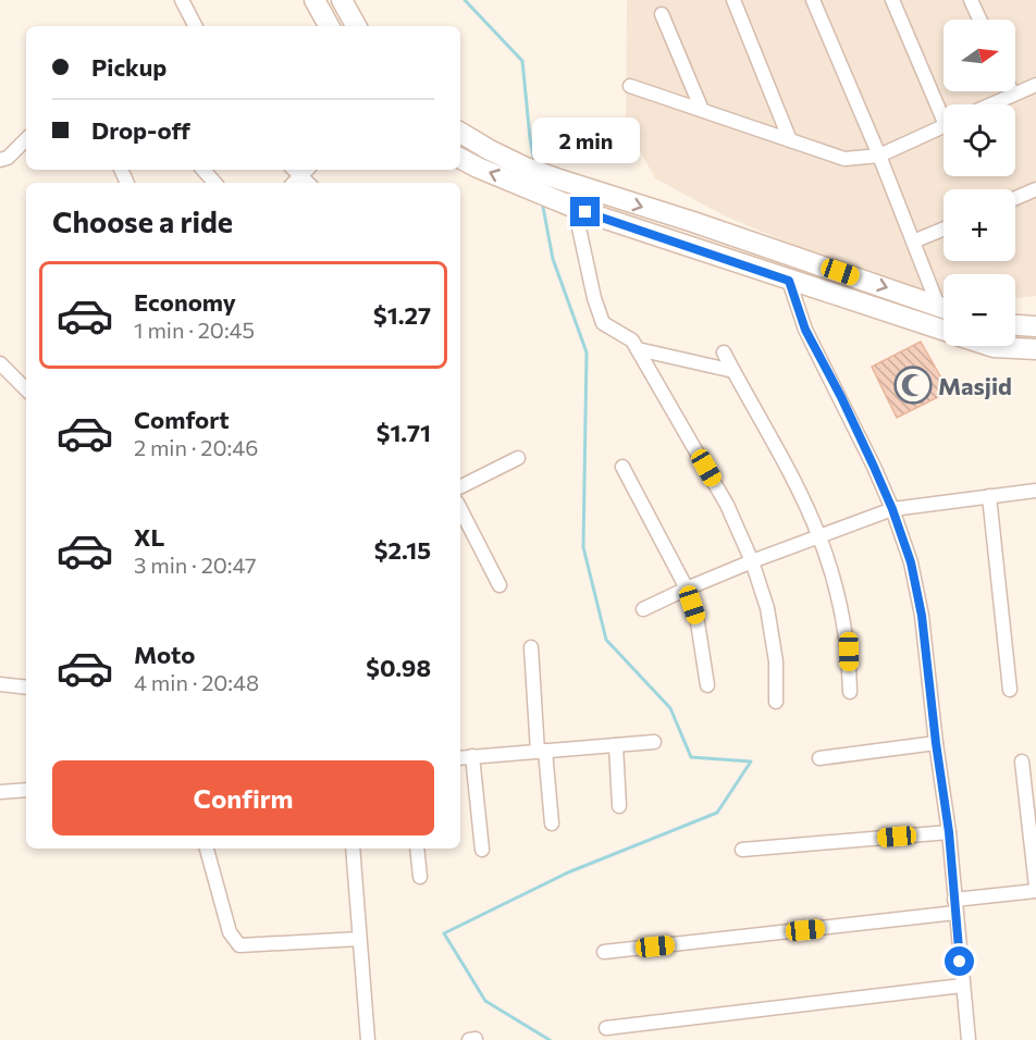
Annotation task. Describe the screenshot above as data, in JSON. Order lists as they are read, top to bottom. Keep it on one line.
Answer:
{"places":{"mosque":["Masjid"]},"north":"right","page":{"map_buttons":["+","−"],"banner":["Pickup","Drop-off"],"bubble":"2 min","heading":"Choose a ride","list":[{"name":"Economy","note":"1 min · 20:45","value":"$1.27"},{"name":"Comfort","note":"2 min · 20:46","value":"$1.71"},{"name":"XL","note":"3 min · 20:47","value":"$2.15"},{"name":"Moto","note":"4 min · 20:48","value":"$0.98"}],"buttons":"Confirm"}}
